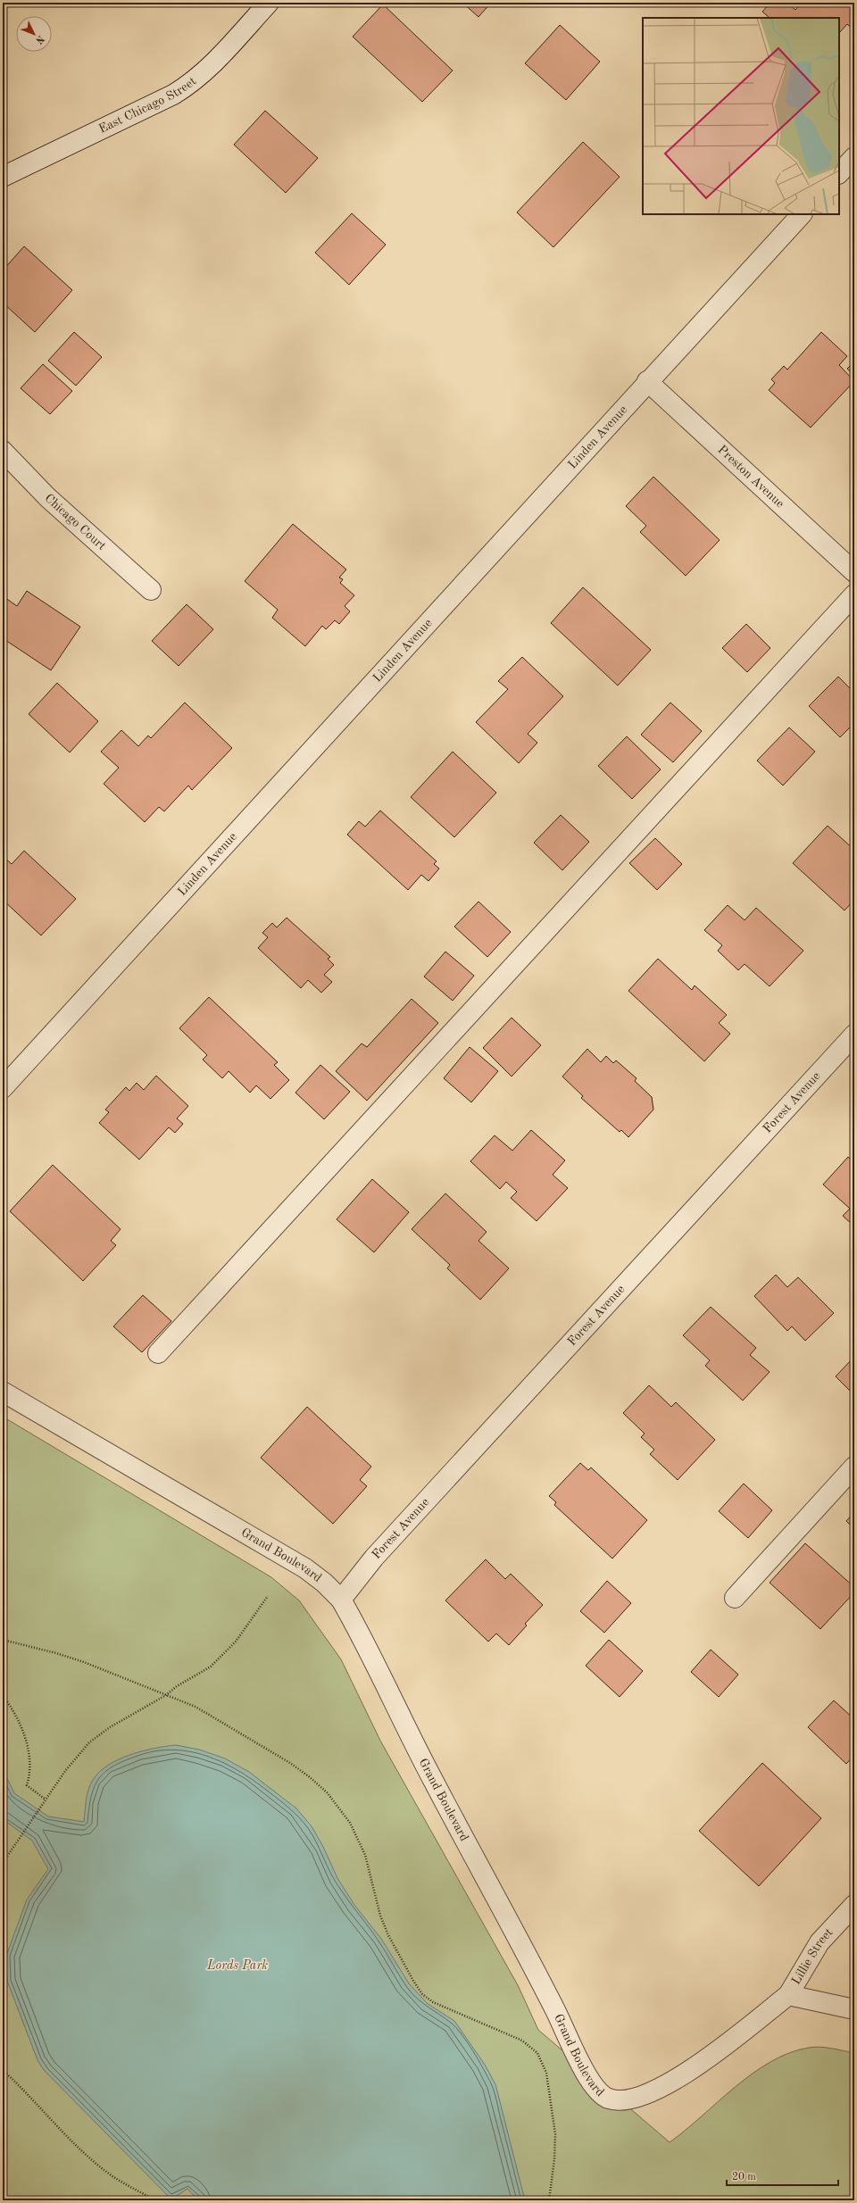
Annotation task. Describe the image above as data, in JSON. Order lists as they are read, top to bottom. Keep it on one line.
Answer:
{"streets":{"street":["East Chicago Street","Linden Avenue","Preston Avenue","Chicago Court","Forest Avenue","Grand Boulevard","Lillie Street"]},"crossings":[["Linden Avenue","Preston Avenue"],["Forest Avenue","Grand Boulevard"],["Grand Boulevard","Lillie Street"]],"parks":["Lords Park"],"scale_bar":"20 m","north":"bottom right"}
